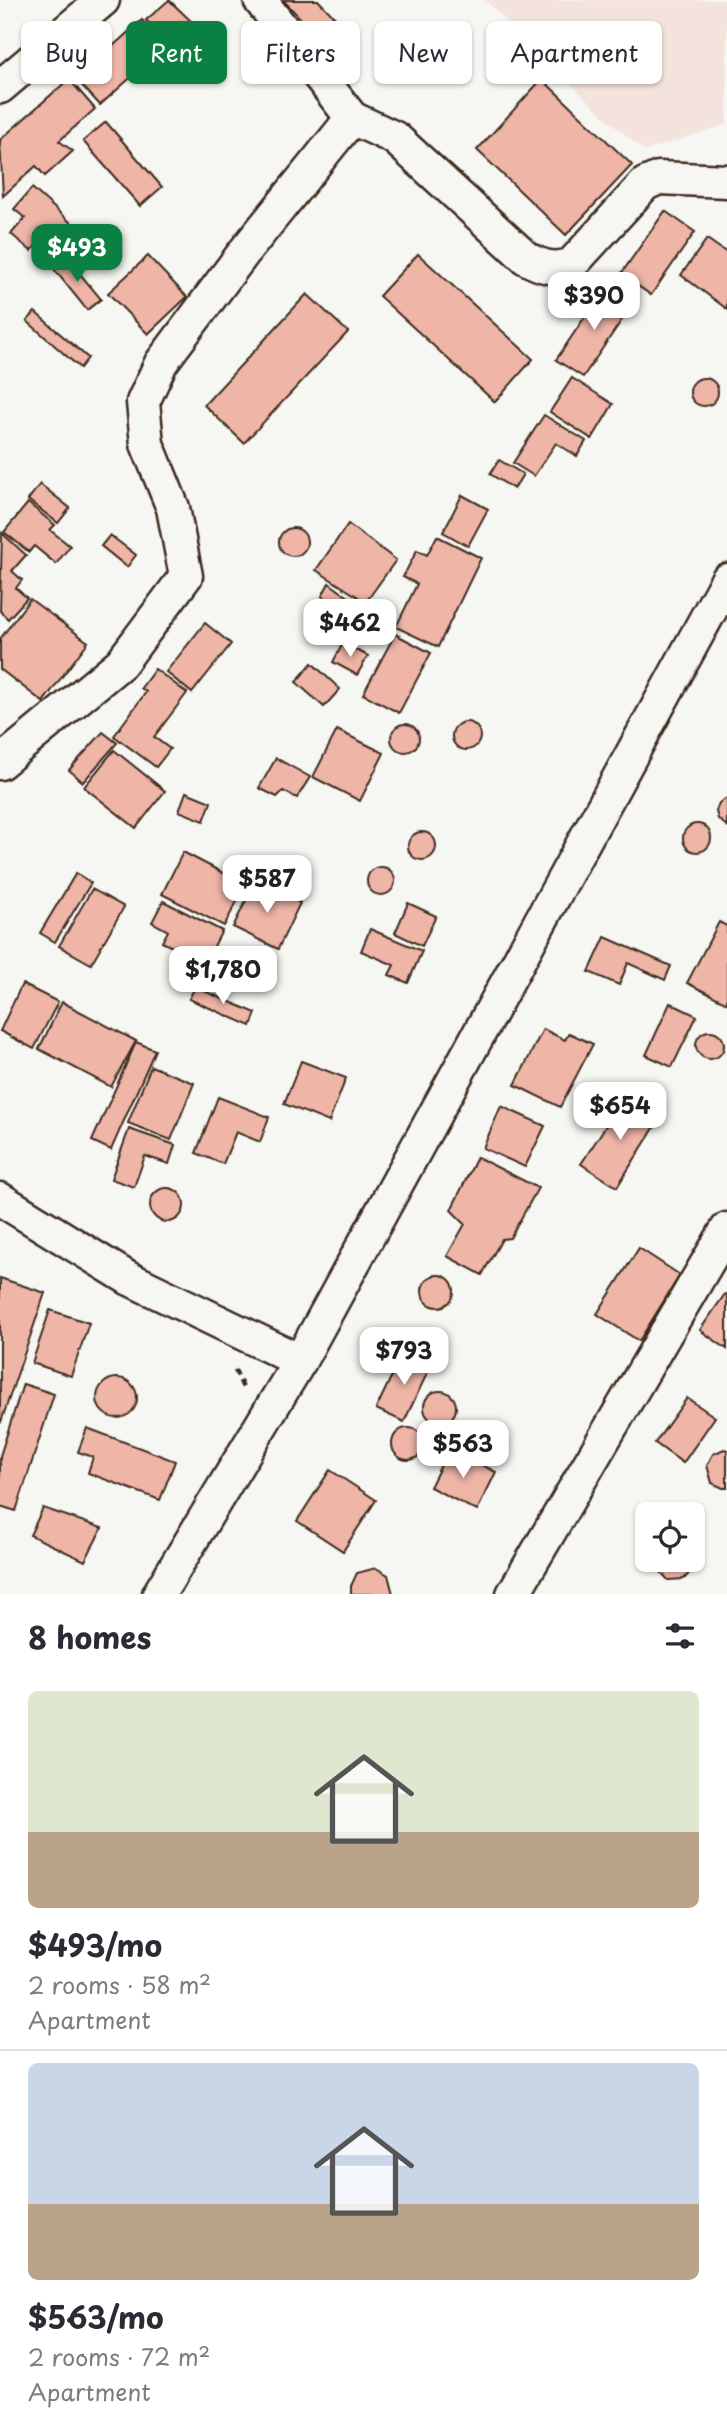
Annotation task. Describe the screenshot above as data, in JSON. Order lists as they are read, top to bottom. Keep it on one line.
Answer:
{"page":{"chip":["Buy","Rent","Filters","New","Apartment"],"price":["$493","$390","$462","$587","$1,780","$654","$793","$563"],"heading":"8 homes","list":[{"name":"$493/mo","note":"2 rooms · 58 m² · Apartment"},{"name":"$563/mo","note":"2 rooms · 72 m² · Apartment"}]}}
